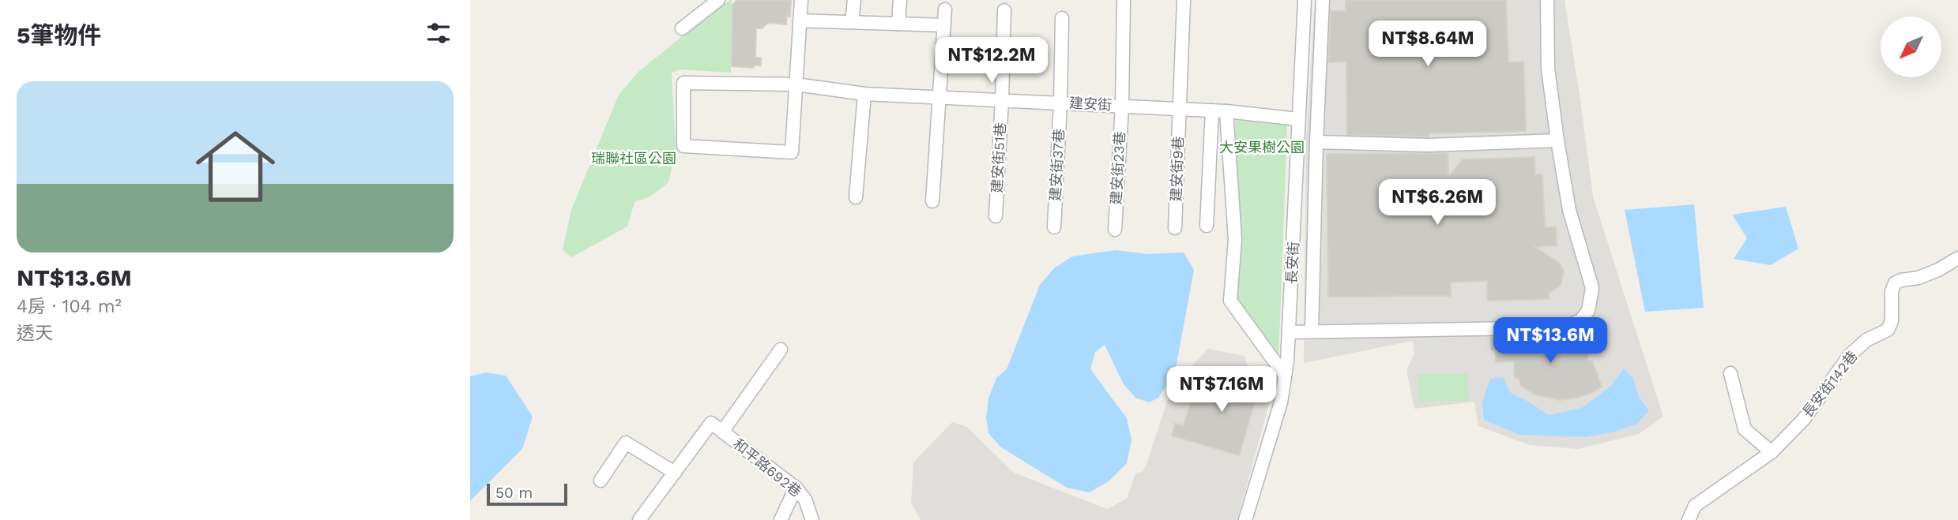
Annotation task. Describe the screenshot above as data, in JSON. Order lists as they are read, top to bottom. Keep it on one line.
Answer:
{"streets":{"street":["建安街","建安街51巷","建安街37巷","建安街23巷","建安街9巷","長安街","長安街142巷","和平路692巷"]},"crossings":[["建安街","建安街51巷"],["建安街","建安街37巷"],["建安街","建安街23巷"],["建安街","建安街9巷"],["建安街","長安街"]],"parks":["大安果樹公園","瑞聯社區公園"],"scale_bar":"50 m","north":"bottom left","page":{"heading":"5筆物件","price":["NT$8.64M","NT$12.2M","NT$6.26M","NT$13.6M","NT$7.16M"],"list":[{"name":"NT$13.6M","note":"4房 · 104 m² · 透天"}],"scale":"50 m"}}
